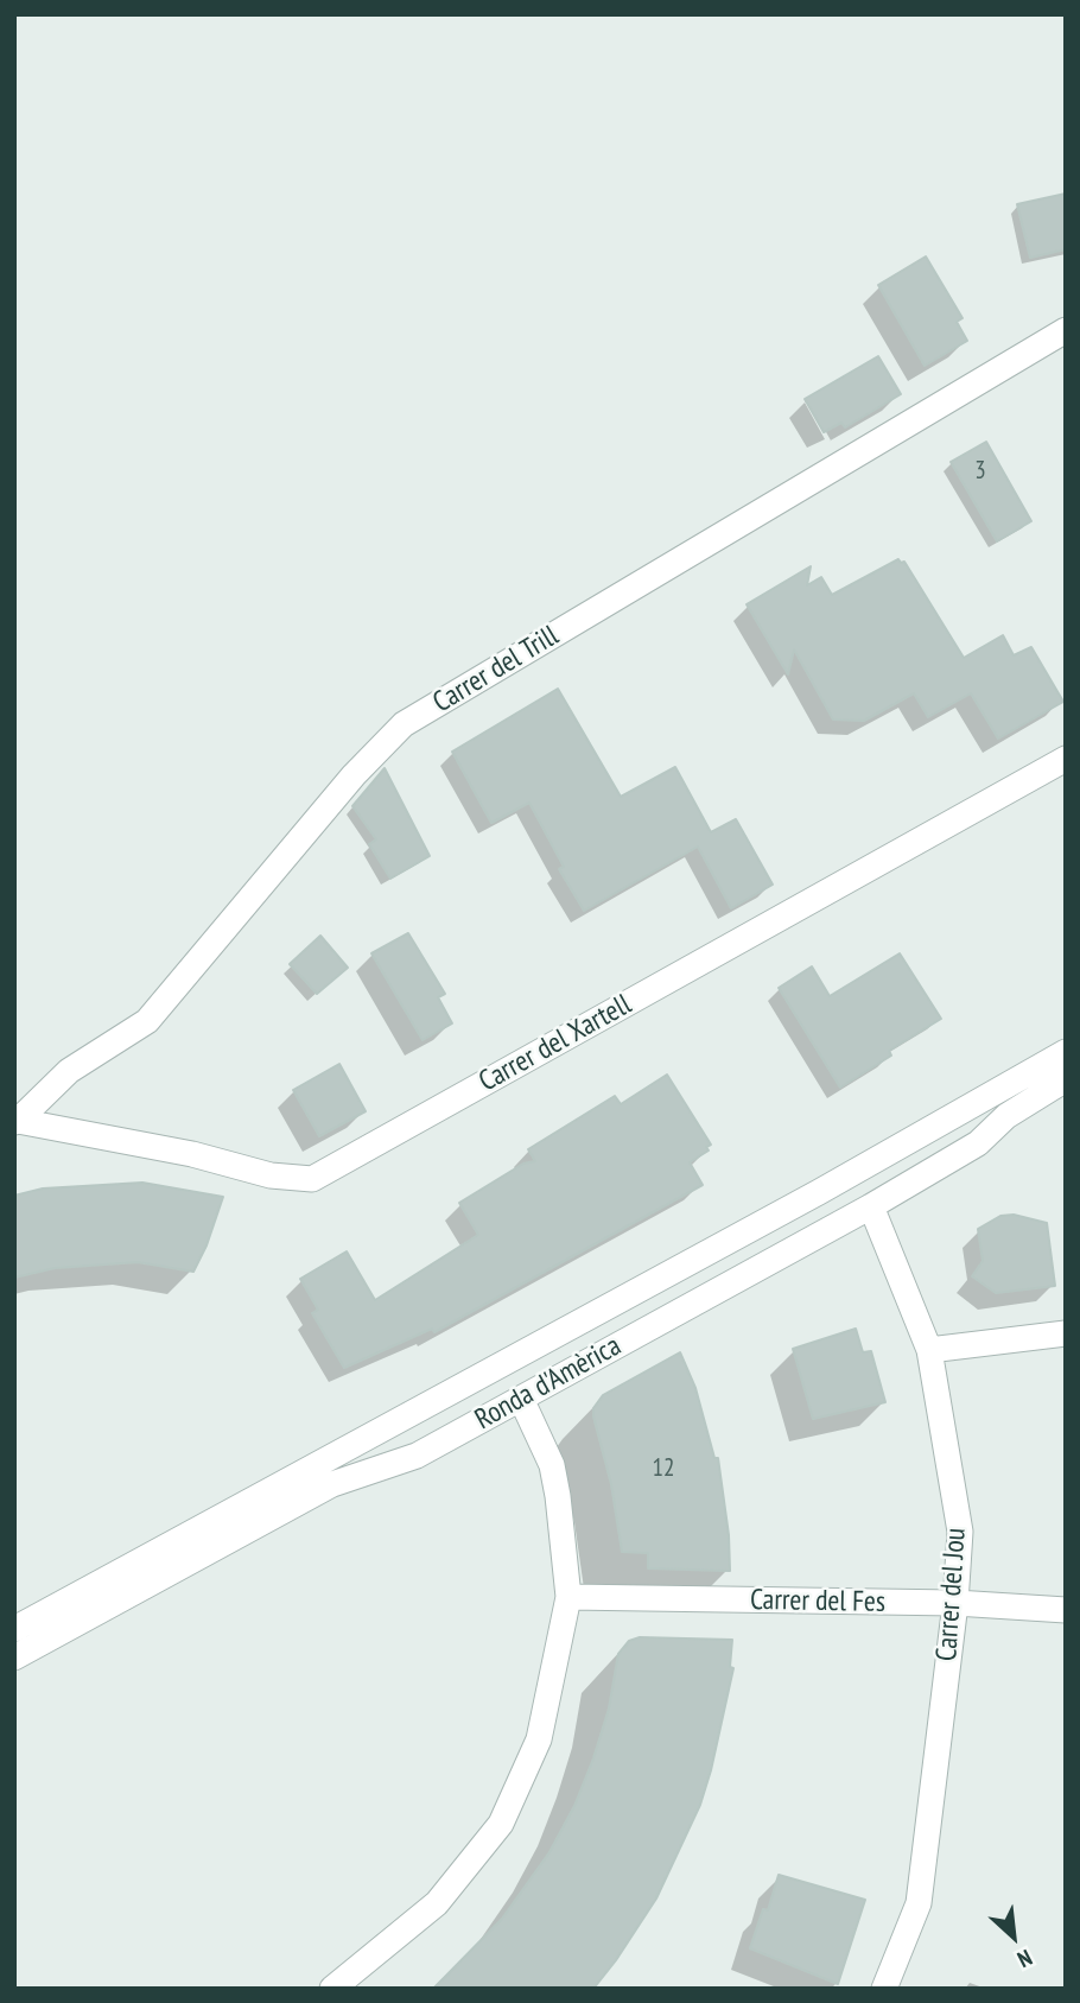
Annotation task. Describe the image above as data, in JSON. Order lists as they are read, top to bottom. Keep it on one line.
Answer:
{"streets":{"street":["Carrer del Trill","Carrer del Xartell","Ronda d'Amèrica","Carrer del Jou","Carrer del Fes"]},"crossings":[["Carrer del Trill","Carrer del Xartell"],["Ronda d'Amèrica","Carrer del Jou"],["Carrer del Jou","Carrer del Fes"]],"house_numbers":["3","12"],"north":"bottom right"}
